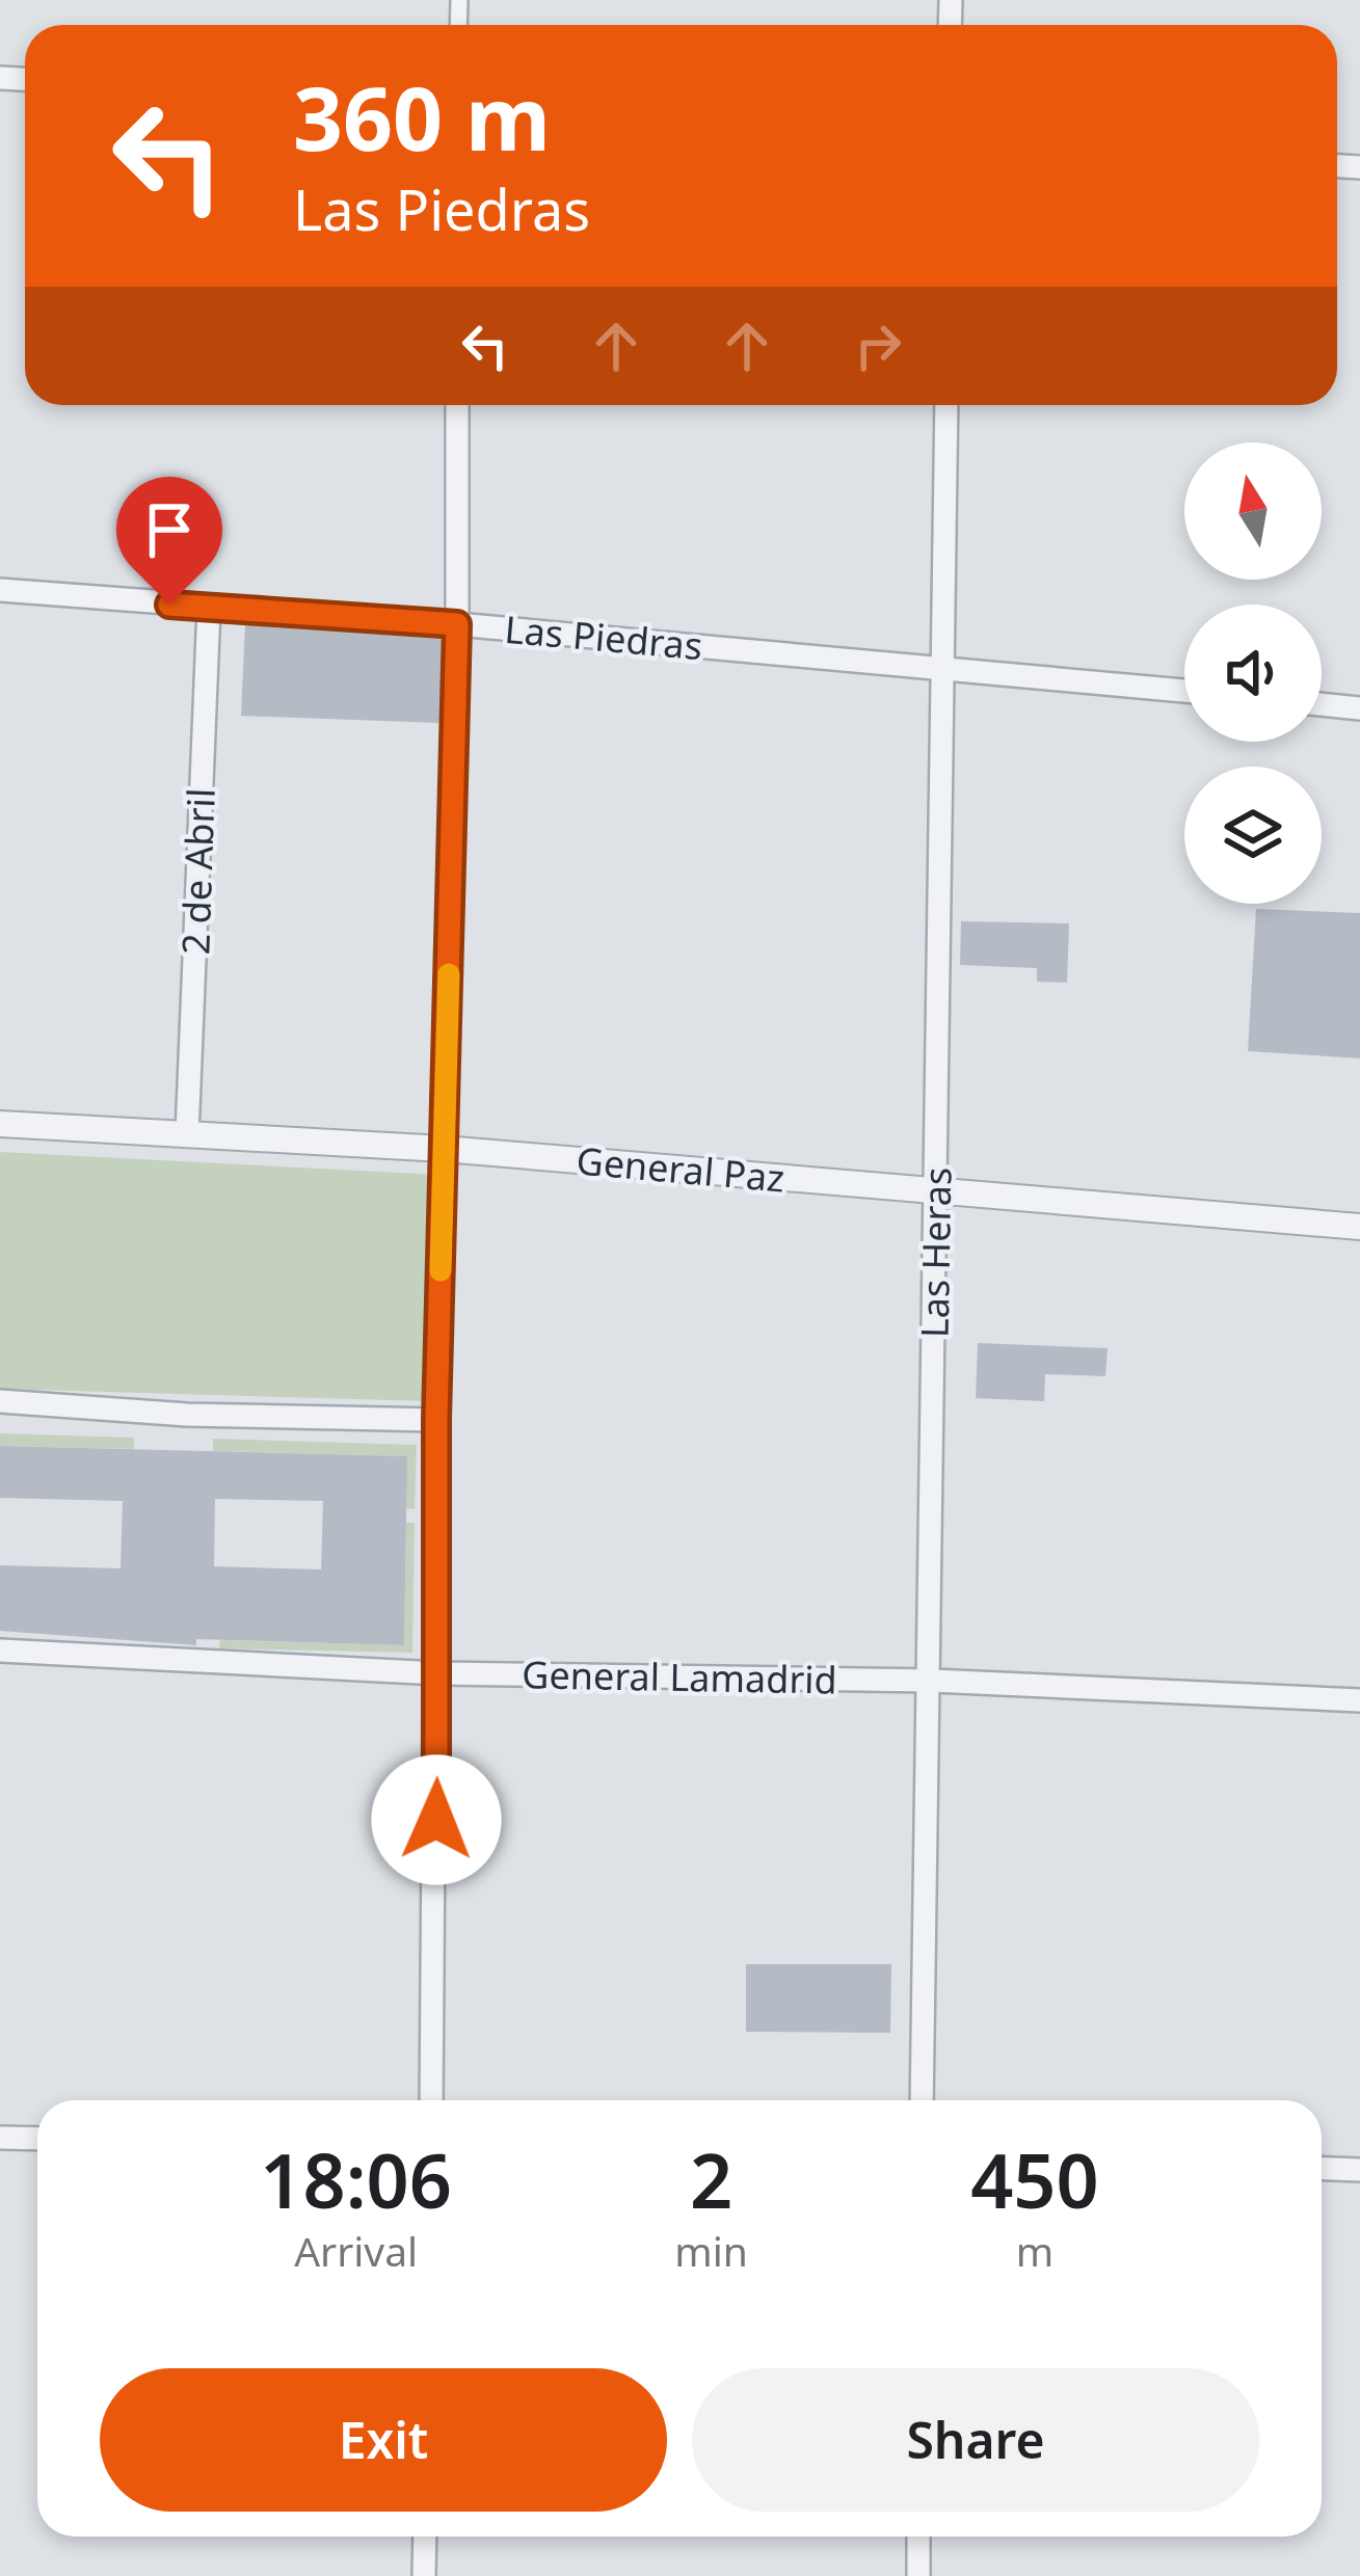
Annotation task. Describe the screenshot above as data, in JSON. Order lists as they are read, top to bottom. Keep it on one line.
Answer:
{"streets":{"street":["Las Piedras","2 de Abril","General Paz","Las Heras","General Lamadrid"]},"crossings":[["Las Piedras","2 de Abril"],["Las Piedras","Las Heras"],["2 de Abril","General Paz"],["General Paz","Las Heras"],["Las Heras","General Lamadrid"]],"north":"top","page":{"turn":["360 m","Las Piedras"],"eta":["18:06","Arrival","2","min","450","m"],"buttons":["Exit","Share"]}}
